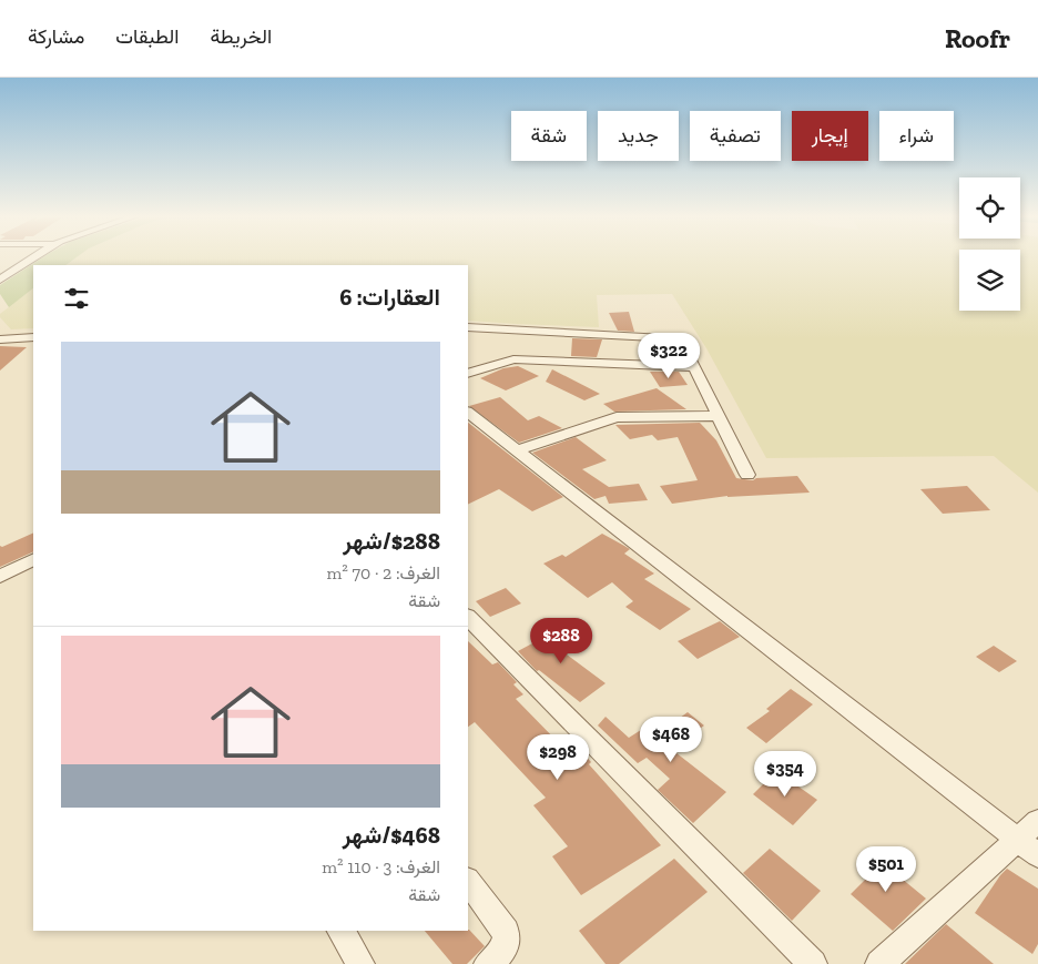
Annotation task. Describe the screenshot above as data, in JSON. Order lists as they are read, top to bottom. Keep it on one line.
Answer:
{"page":{"header":"Roofr","nav":["الخريطة","الطبقات","مشاركة"],"chip":["شراء","إيجار","تصفية","جديد","شقة"],"heading":"العقارات: 6","list":[{"name":"$288/شهر","note":"الغرف: 2 · 70 m² · شقة"},{"name":"$468/شهر","note":"الغرف: 3 · 110 m² · شقة"}],"price":["$322","$288","$468","$298","$354","$501"]}}
